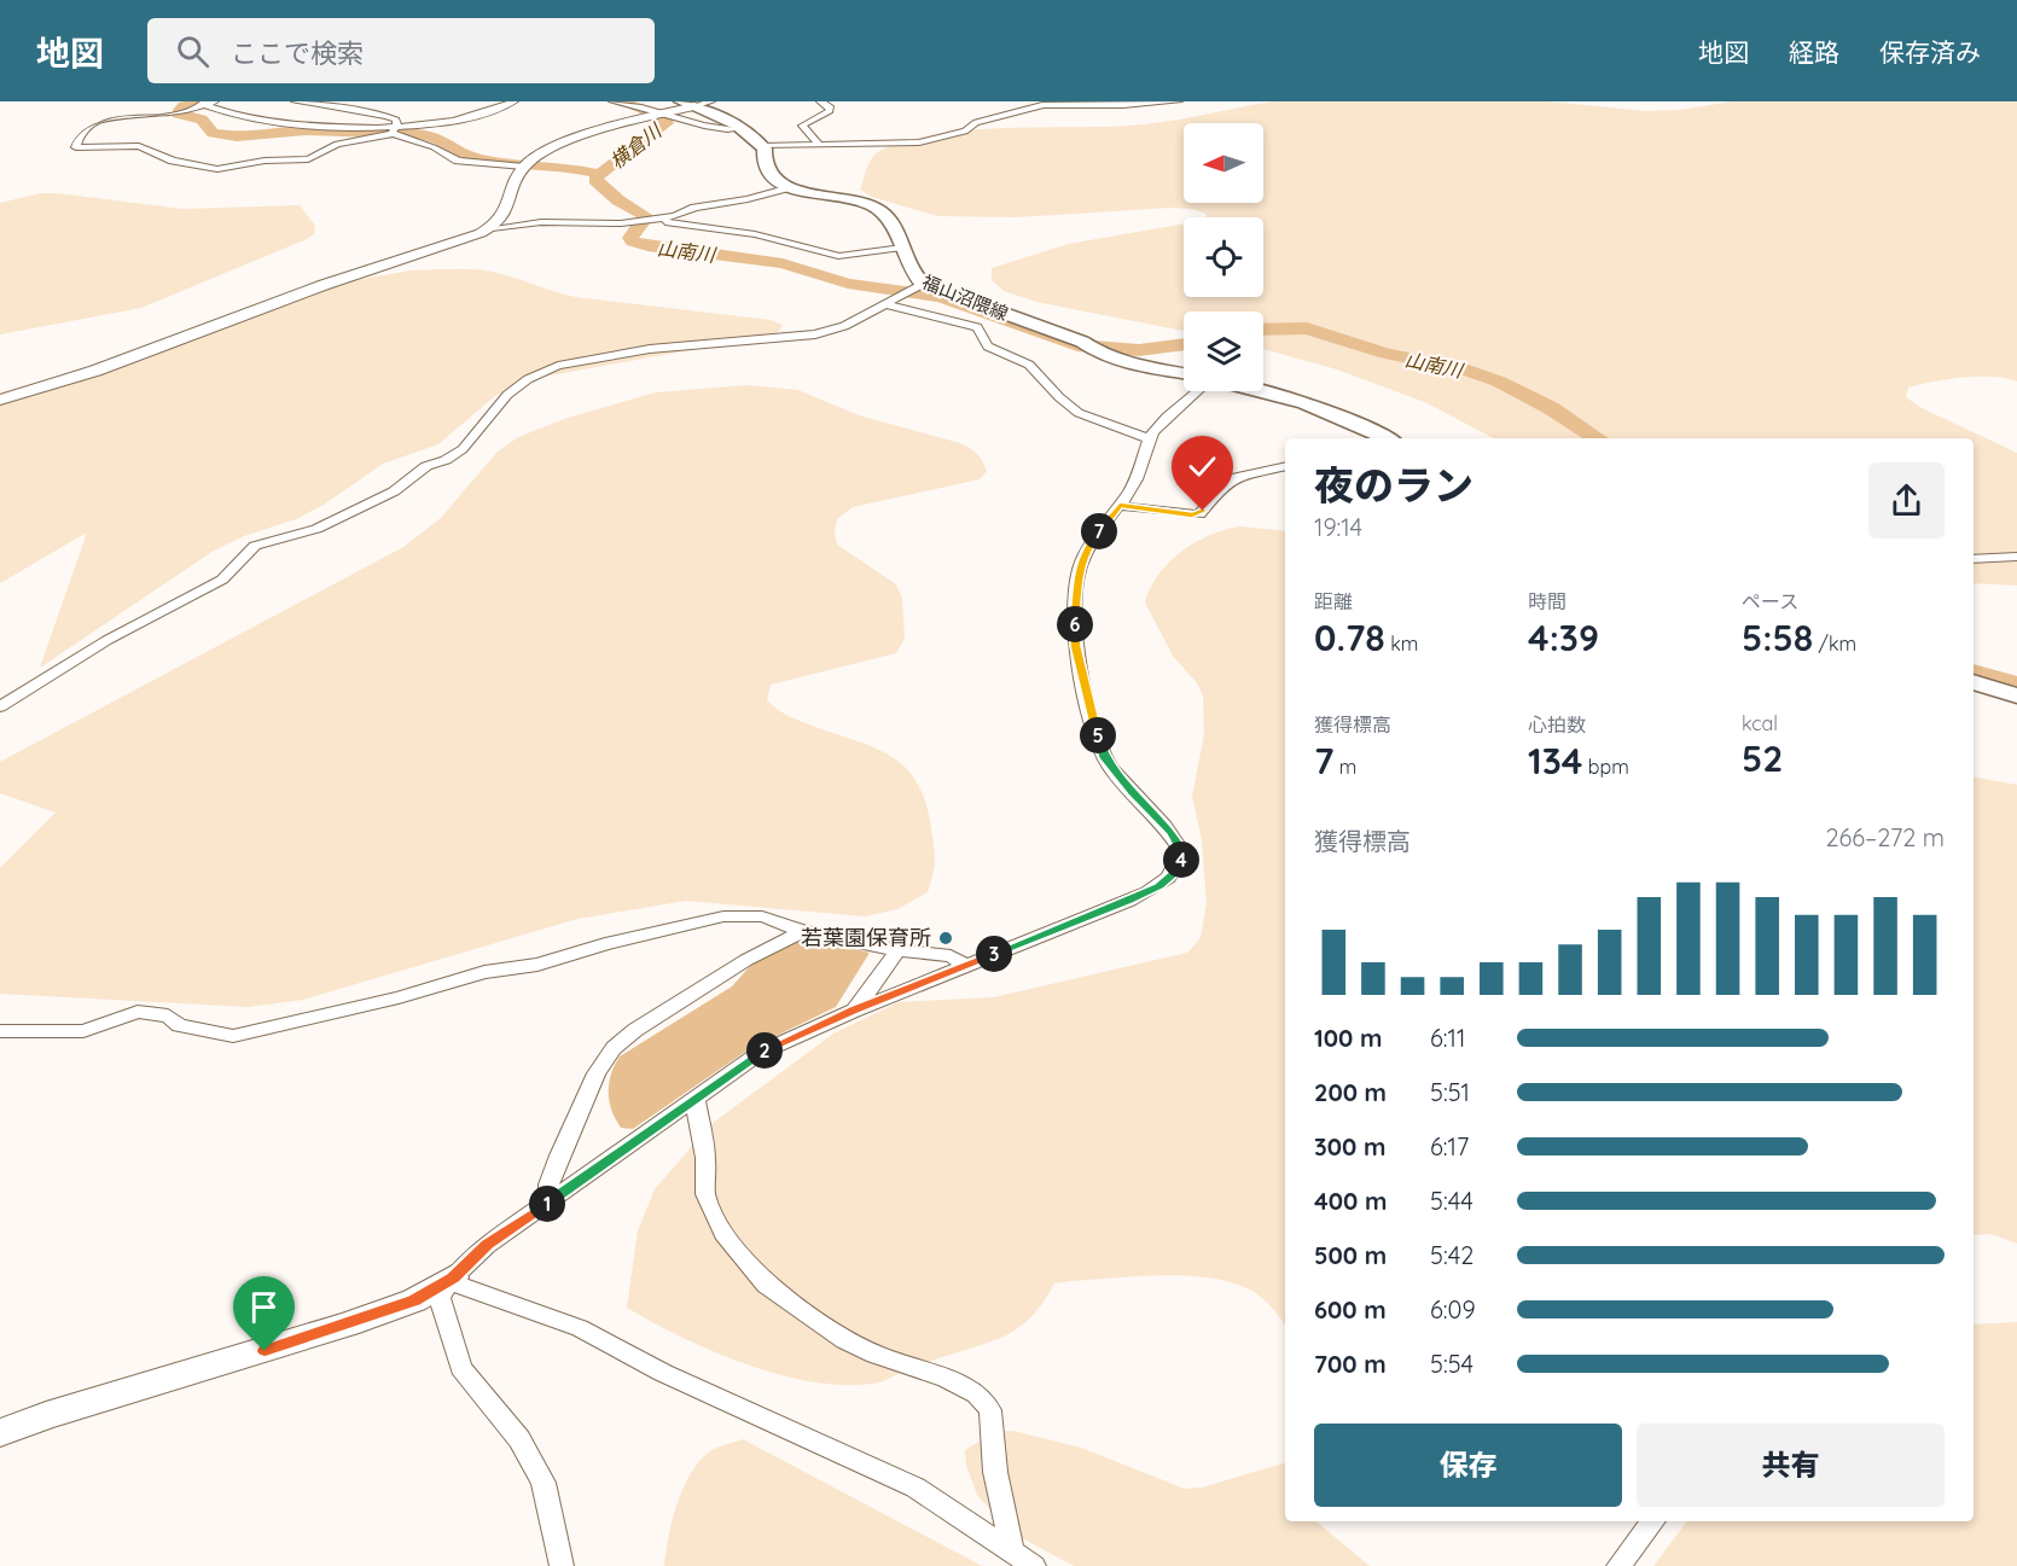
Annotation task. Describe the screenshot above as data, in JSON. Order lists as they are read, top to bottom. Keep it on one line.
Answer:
{"streets":{"main road":["福山沼隈線"]},"water":["横倉川","山南川"],"places":["若葉園保育所"],"north":"left","page":{"header":"地図","search":"ここで検索","nav":["地図","経路","保存済み"],"heading":["夜のラン","19:14"],"pins":["7","6","5","4","3","2","1"],"stats":[["距離","0.78 km"],["時間","4:39"],["ペース","5:58 /km"],["獲得標高","7 m"],["心拍数","134 bpm"],["kcal","52"]],"chart":["獲得標高","266–272 m"],"list":[{"name":"100 m","note":"6:11"},{"name":"200 m","note":"5:51"},{"name":"300 m","note":"6:17"},{"name":"400 m","note":"5:44"},{"name":"500 m","note":"5:42"},{"name":"600 m","note":"6:09"},{"name":"700 m","note":"5:54"}],"buttons":["保存","共有"]}}
